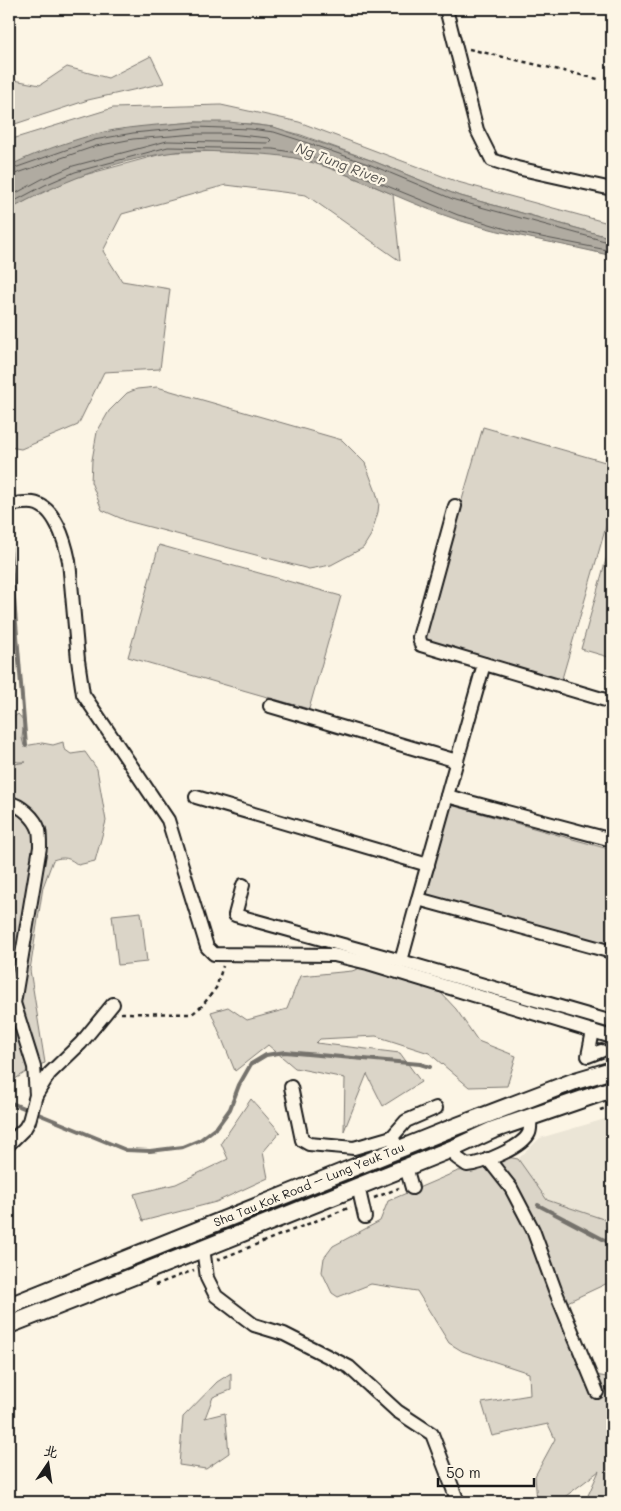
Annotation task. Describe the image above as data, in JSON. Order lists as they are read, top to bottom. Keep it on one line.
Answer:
{"streets":{"main road":["Sha Tau Kok Road – Lung Yeuk Tau"]},"water":["Ng Tung River"],"scale_bar":"50 m","north":"top"}
